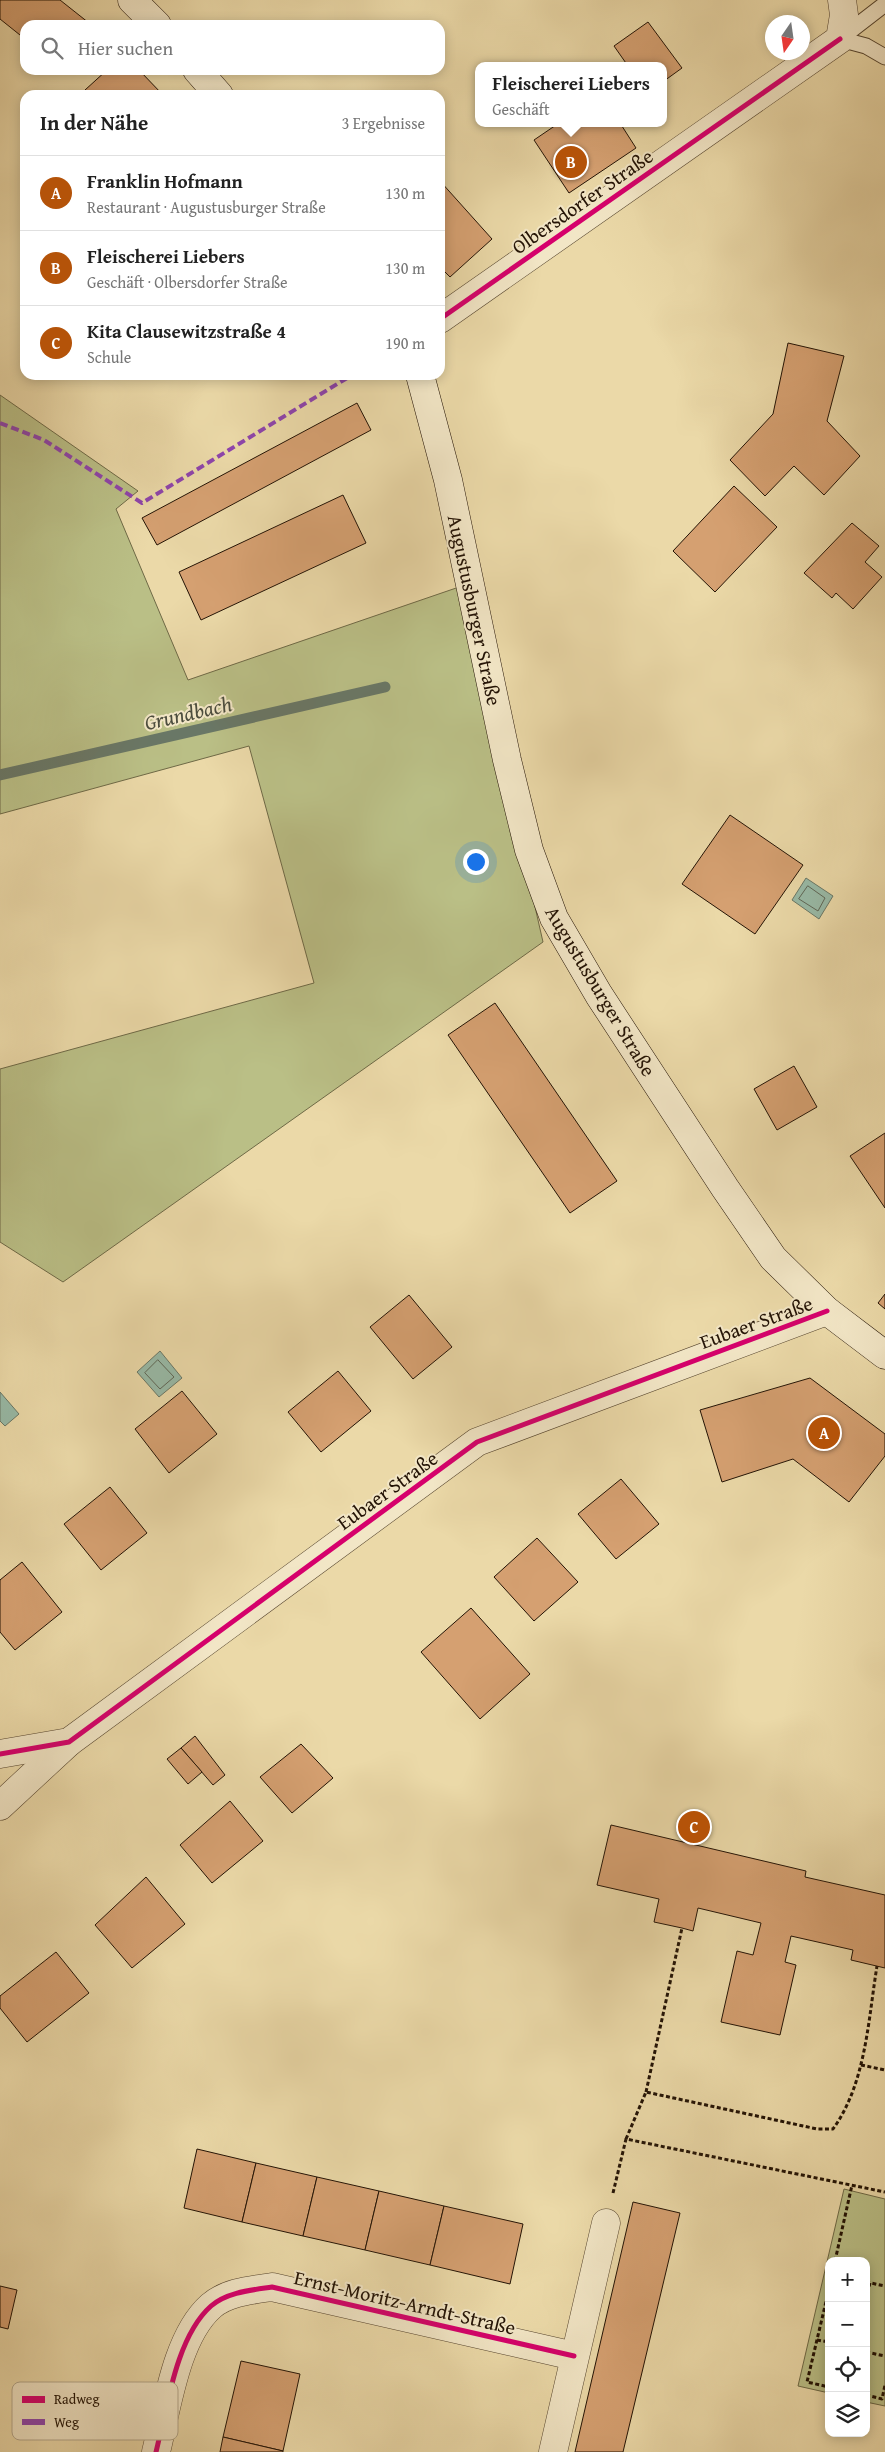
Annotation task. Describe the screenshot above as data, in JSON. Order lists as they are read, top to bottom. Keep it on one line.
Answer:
{"streets":{"street":["Olbersdorfer Straße","Augustusburger Straße","Eubaer Straße","Ernst-Moritz-Arndt-Straße"]},"crossings":[["Augustusburger Straße","Eubaer Straße"]],"water":["Grundbach"],"legend":["Radweg","Weg"],"north":"bottom","page":{"search":"Hier suchen","popup":["Fleischerei Liebers","Geschäft"],"heading":["In der Nähe","3 Ergebnisse"],"pins":["B","A","C"],"list":[{"mark":"A","name":"Franklin Hofmann","note":"Restaurant · Augustusburger Straße","value":"130 m"},{"mark":"B","name":"Fleischerei Liebers","note":"Geschäft · Olbersdorfer Straße","value":"130 m"},{"mark":"C","name":"Kita Clausewitzstraße 4","note":"Schule","value":"190 m"}],"map_buttons":["+","−"]}}
